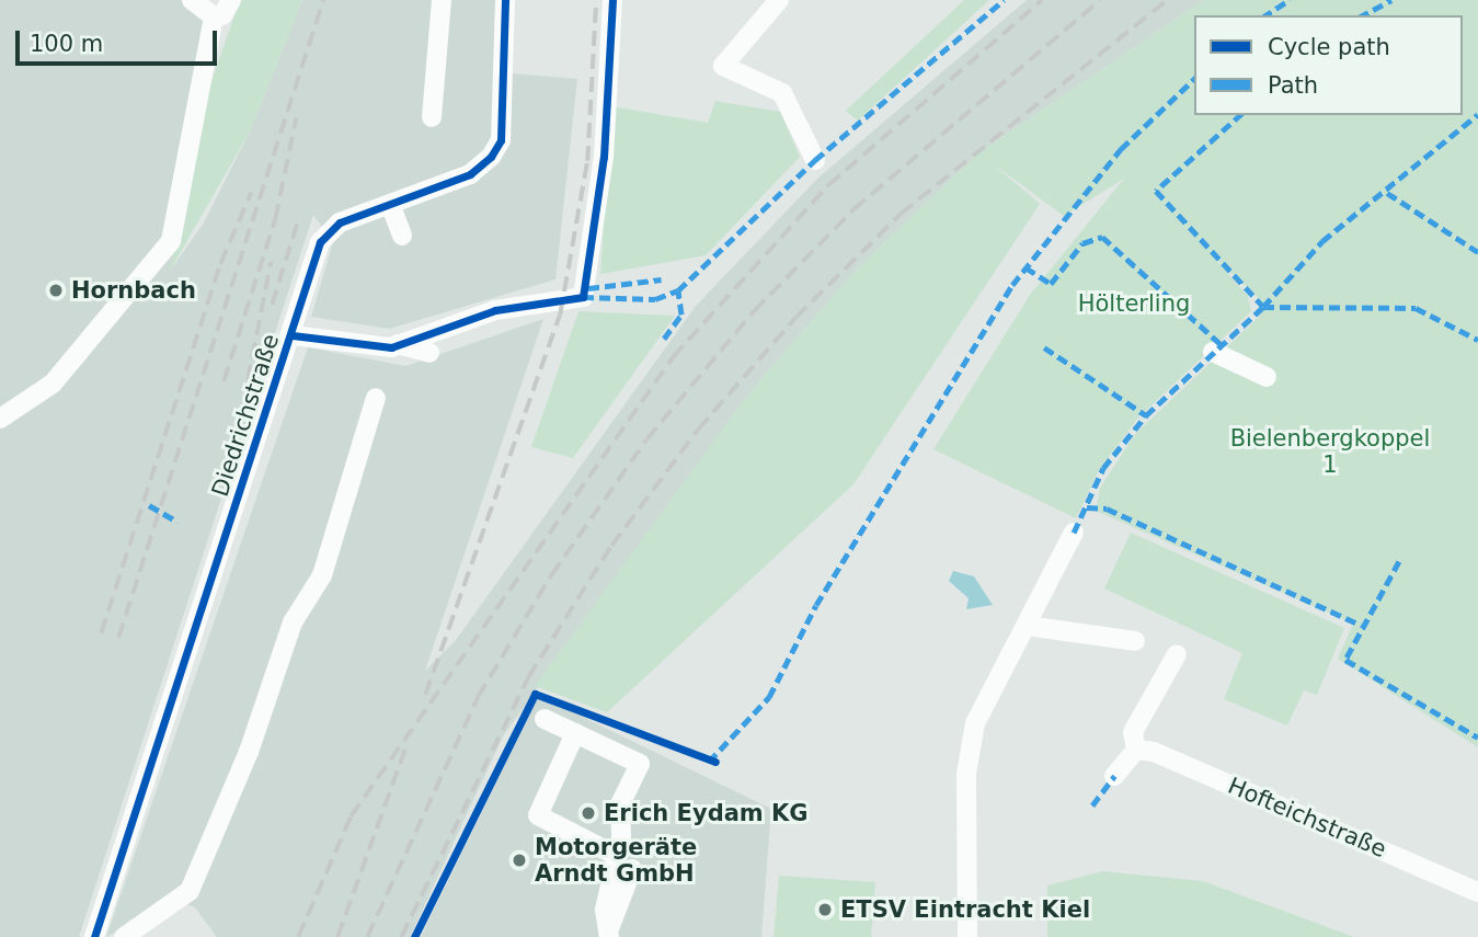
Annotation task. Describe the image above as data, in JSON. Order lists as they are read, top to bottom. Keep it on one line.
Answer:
{"streets":{"street":["Diedrichstraße","Hofteichstraße"]},"parks":["Hölterling","Bielenbergkoppel 1"],"places":["Hornbach","Erich Eydam KG","Motorgeräte Arndt GmbH","ETSV Eintracht Kiel"],"legend":["Cycle path","Path"],"scale_bar":"100 m"}
